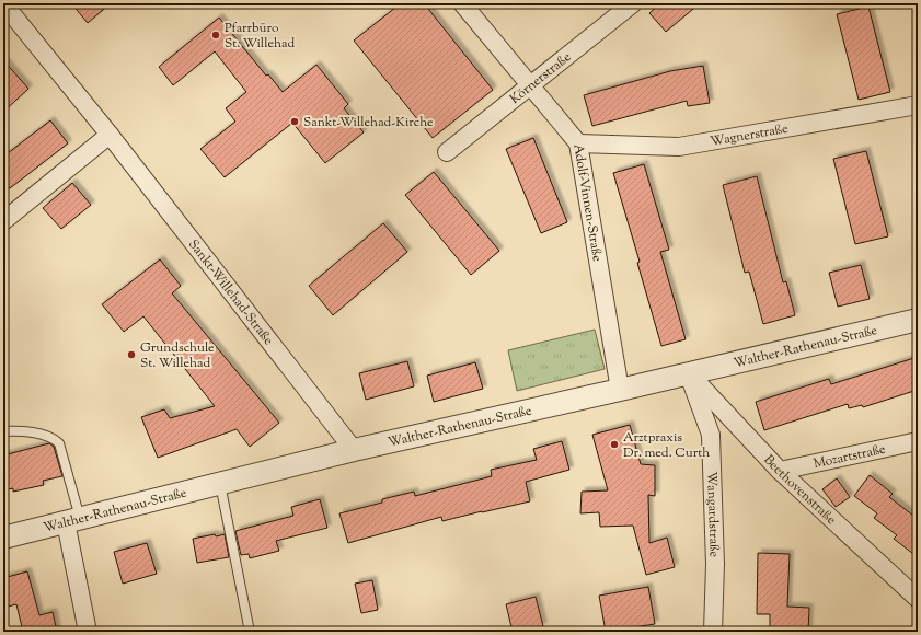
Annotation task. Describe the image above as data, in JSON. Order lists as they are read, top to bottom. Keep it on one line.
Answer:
{"streets":{"street":["Körnerstraße","Wagnerstraße","Adolf-Vinnen-Straße","Sankt-Willehad-Straße","Walther-Rathenau-Straße","Mozartstraße","Beethovenstraße","Wangardstraße"]},"crossings":[["Körnerstraße","Adolf-Vinnen-Straße"],["Wagnerstraße","Adolf-Vinnen-Straße"],["Adolf-Vinnen-Straße","Walther-Rathenau-Straße"],["Sankt-Willehad-Straße","Walther-Rathenau-Straße"],["Walther-Rathenau-Straße","Beethovenstraße"],["Walther-Rathenau-Straße","Wangardstraße"],["Mozartstraße","Beethovenstraße"],["Beethovenstraße","Wangardstraße"]],"places":["Pfarrbüro St. Willehad","Sankt-Willehad-Kirche","Grundschule St. Willehad","Arztpraxis Dr. med. Curth"]}
